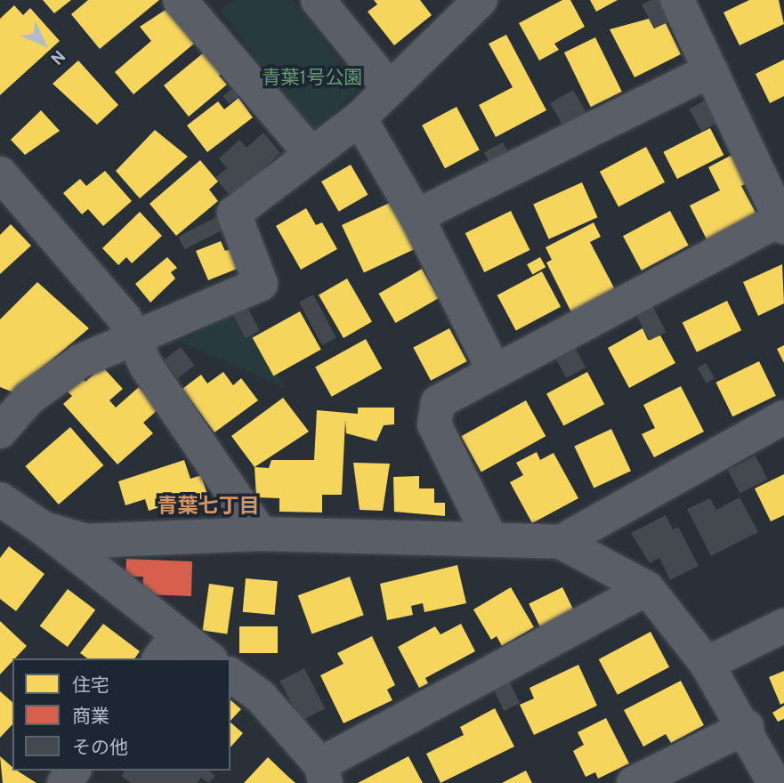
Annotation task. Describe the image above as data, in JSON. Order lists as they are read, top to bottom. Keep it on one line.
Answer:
{"districts":["青葉七丁目"],"parks":["青葉1号公園"],"legend":["住宅","商業","その他"],"north":"bottom right"}
